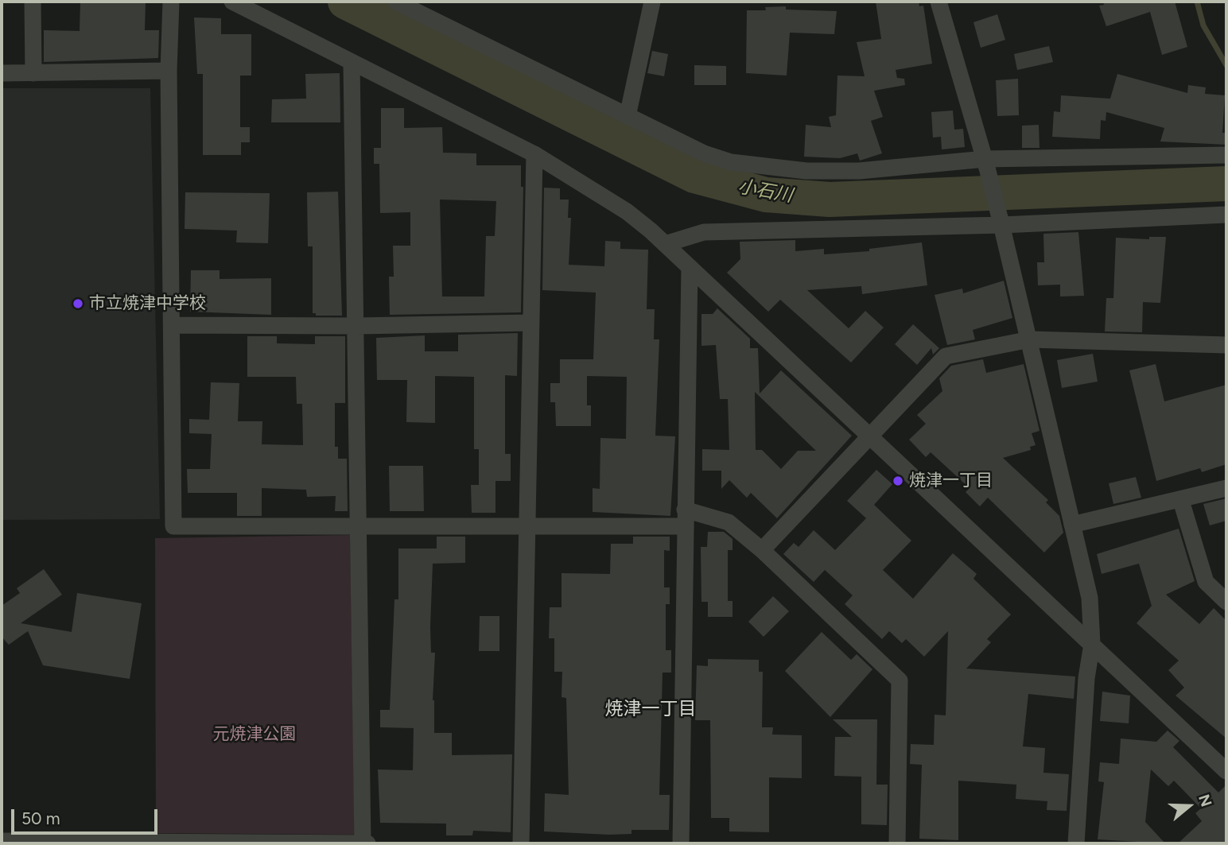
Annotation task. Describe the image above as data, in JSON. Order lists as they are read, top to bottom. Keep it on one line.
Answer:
{"districts":["焼津一丁目"],"water":["小石川"],"parks":["元焼津公園"],"places":["市立焼津中学校","焼津一丁目"],"scale_bar":"50 m","north":"right"}
